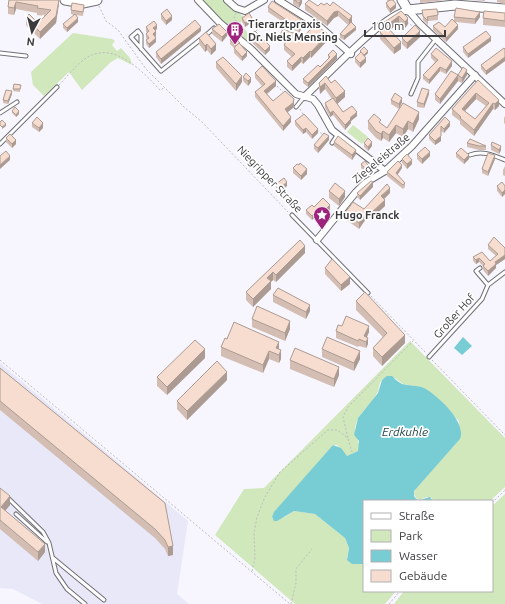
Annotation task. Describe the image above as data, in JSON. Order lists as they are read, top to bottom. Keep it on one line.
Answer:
{"streets":{"street":["Ziegeleistraße"],"lane":["Niegripper Straße","Großer Hof"]},"crossings":[["Ziegeleistraße","Niegripper Straße"]],"water":["Erdkuhle"],"places":{"building":["Tierarztpraxis Dr. Niels Mensing"],"place":["Hugo Franck"]},"legend":["Straße","Park","Wasser","Gebäude"],"scale_bar":"100 m","north":"bottom"}
